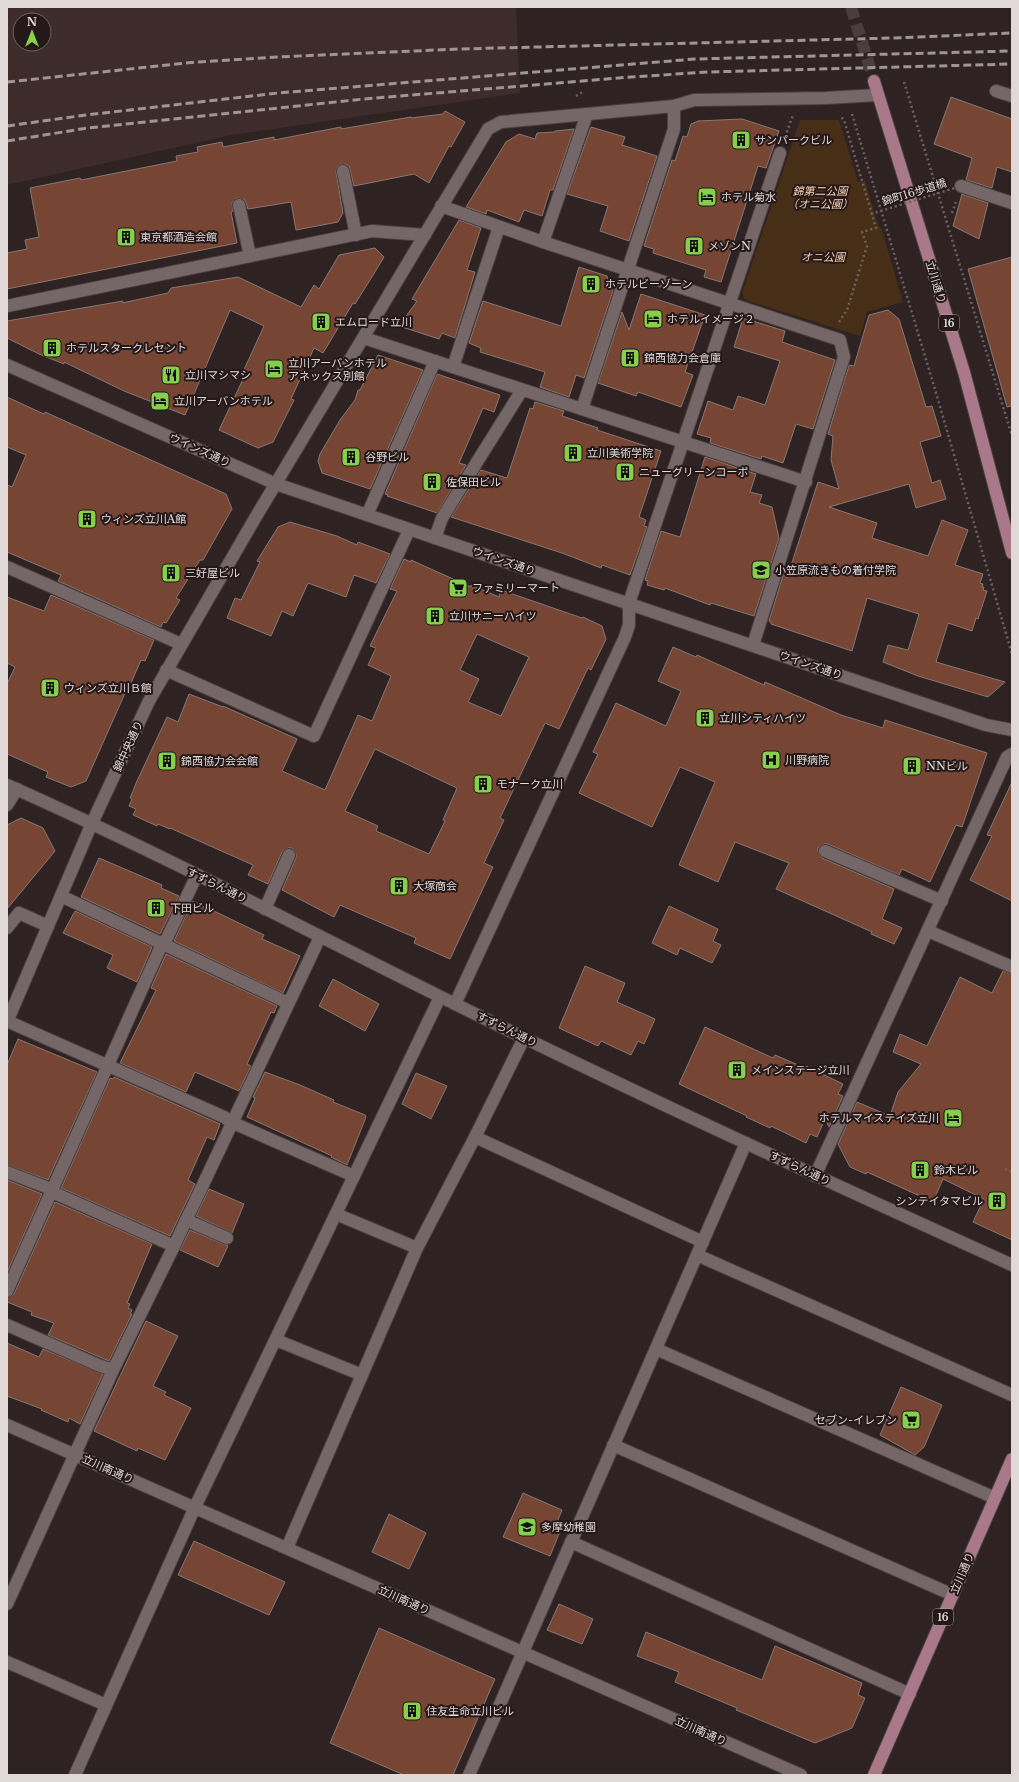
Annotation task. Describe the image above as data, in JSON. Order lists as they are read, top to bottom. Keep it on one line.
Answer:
{"streets":{"main road":["立川通り","16"],"street":["ウインズ通り","錦中央通り","すずらん通り","立川南通り"],"path":["錦町16歩道橋"]},"crossings":[["立川通り","錦中央通り"],["ウインズ通り","錦中央通り"],["錦中央通り","すずらん通り"]],"parks":["錦第二公園 （オニ公園）","オニ公園"],"places":{"building":["サンパークビル","東京都酒造会館","メゾンN","ホテルビーゾーン","エムロード立川","ホテルスタークレセント","錦西協力会倉庫","立川美術学院","谷野ビル","ニューグリーンコーポ","佐保田ビル","ウィンズ立川A館","三好屋ビル","立川サニーハイツ","ウィンズ立川Ｂ館","立川シティハイツ","錦西協力会会館","NNビル","モナーク立川","大塚商会","下田ビル","メインステージ立川","鈴木ビル","シンテイタマビル","住友生命立川ビル"],"hotel":["ホテル菊水","ホテルイメージ２","立川アーバンホテル アネックス別館","立川アーバンホテル","ホテルマイステイズ立川"],"restaurant":["立川マシマシ"],"school or university":["小笠原流きもの着付学院","多摩幼稚園"],"supermarket":["ファミリーマート","セブン-イレブン"],"hospital":["川野病院"]},"north":"top"}
